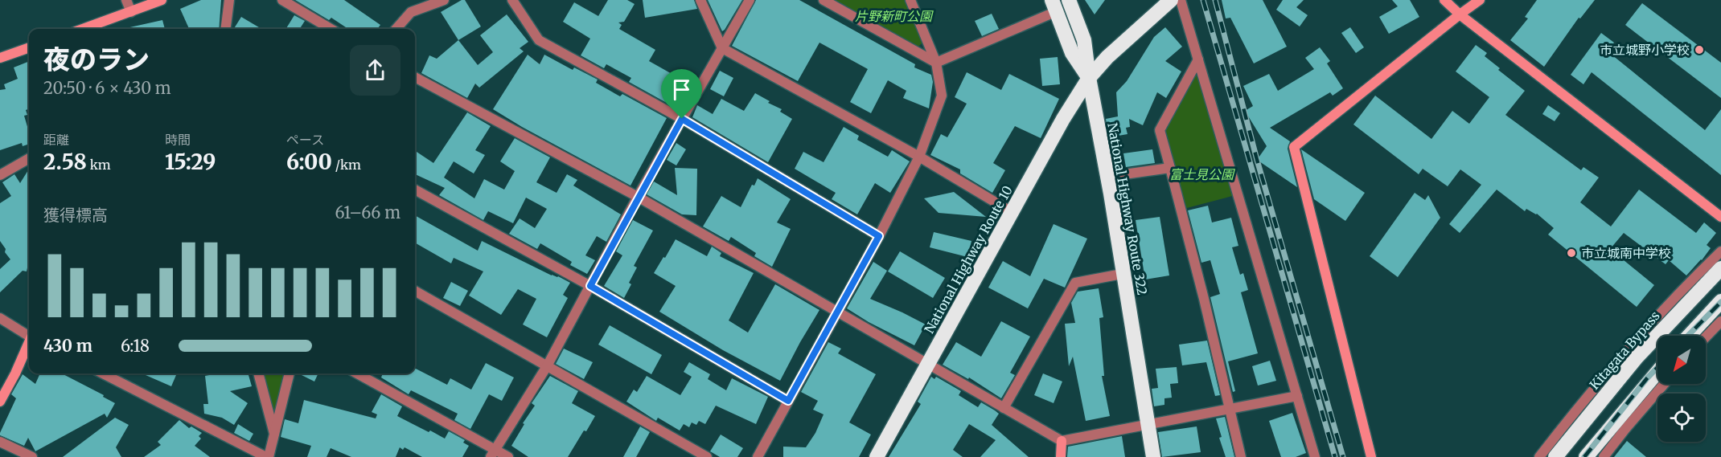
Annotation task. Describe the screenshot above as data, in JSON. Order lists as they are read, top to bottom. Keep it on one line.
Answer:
{"streets":{"highway":["National Highway Route 322","National Highway Route 10","Kitagata Bypass"]},"crossings":[["National Highway Route 322","National Highway Route 10"]],"parks":["片野新町公園","富士見公園"],"places":["市立城野小学校","市立城南中学校"],"north":"bottom left","page":{"heading":["夜のラン","20:50 · 6 × 430 m"],"stats":[["距離","2.58 km"],["時間","15:29"],["ペース","6:00 /km"]],"chart":["獲得標高","61–66 m"],"list":[{"name":"430 m","note":"6:18"}]}}
